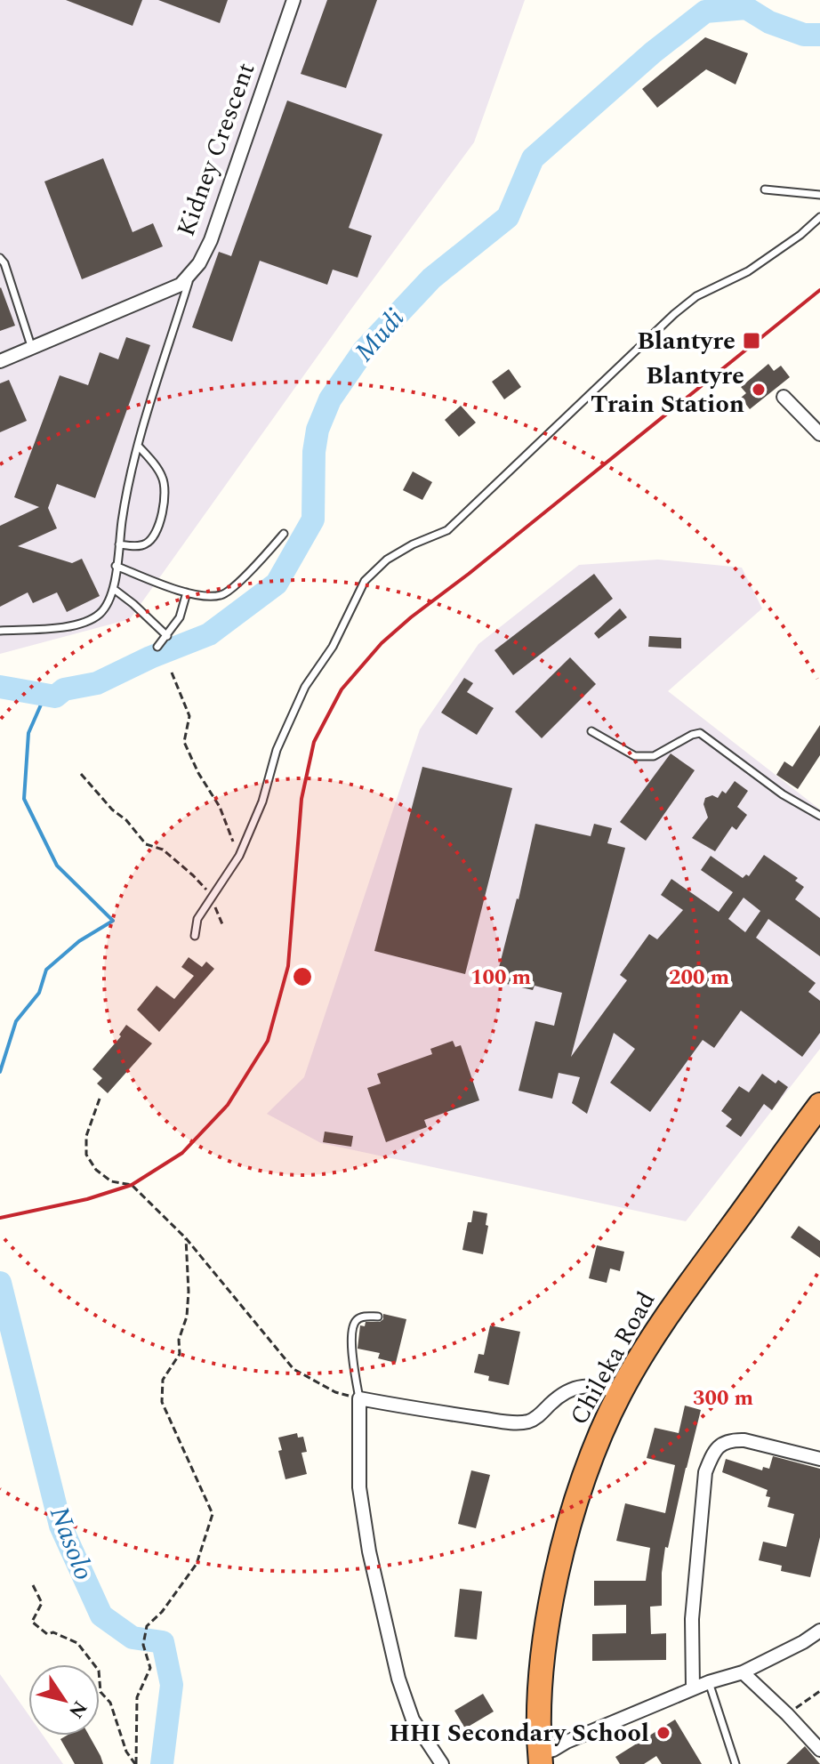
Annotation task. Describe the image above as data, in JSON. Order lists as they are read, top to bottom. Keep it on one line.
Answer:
{"streets":{"highway":["Chileka Road"],"street":["Kidney Crescent"]},"water":["Mudi","Nasolo"],"places":{"transit":["Blantyre"],"other":["Blantyre Train Station","HHI Secondary School"]},"north":"bottom right","rings":["100 m","200 m","300 m"]}
